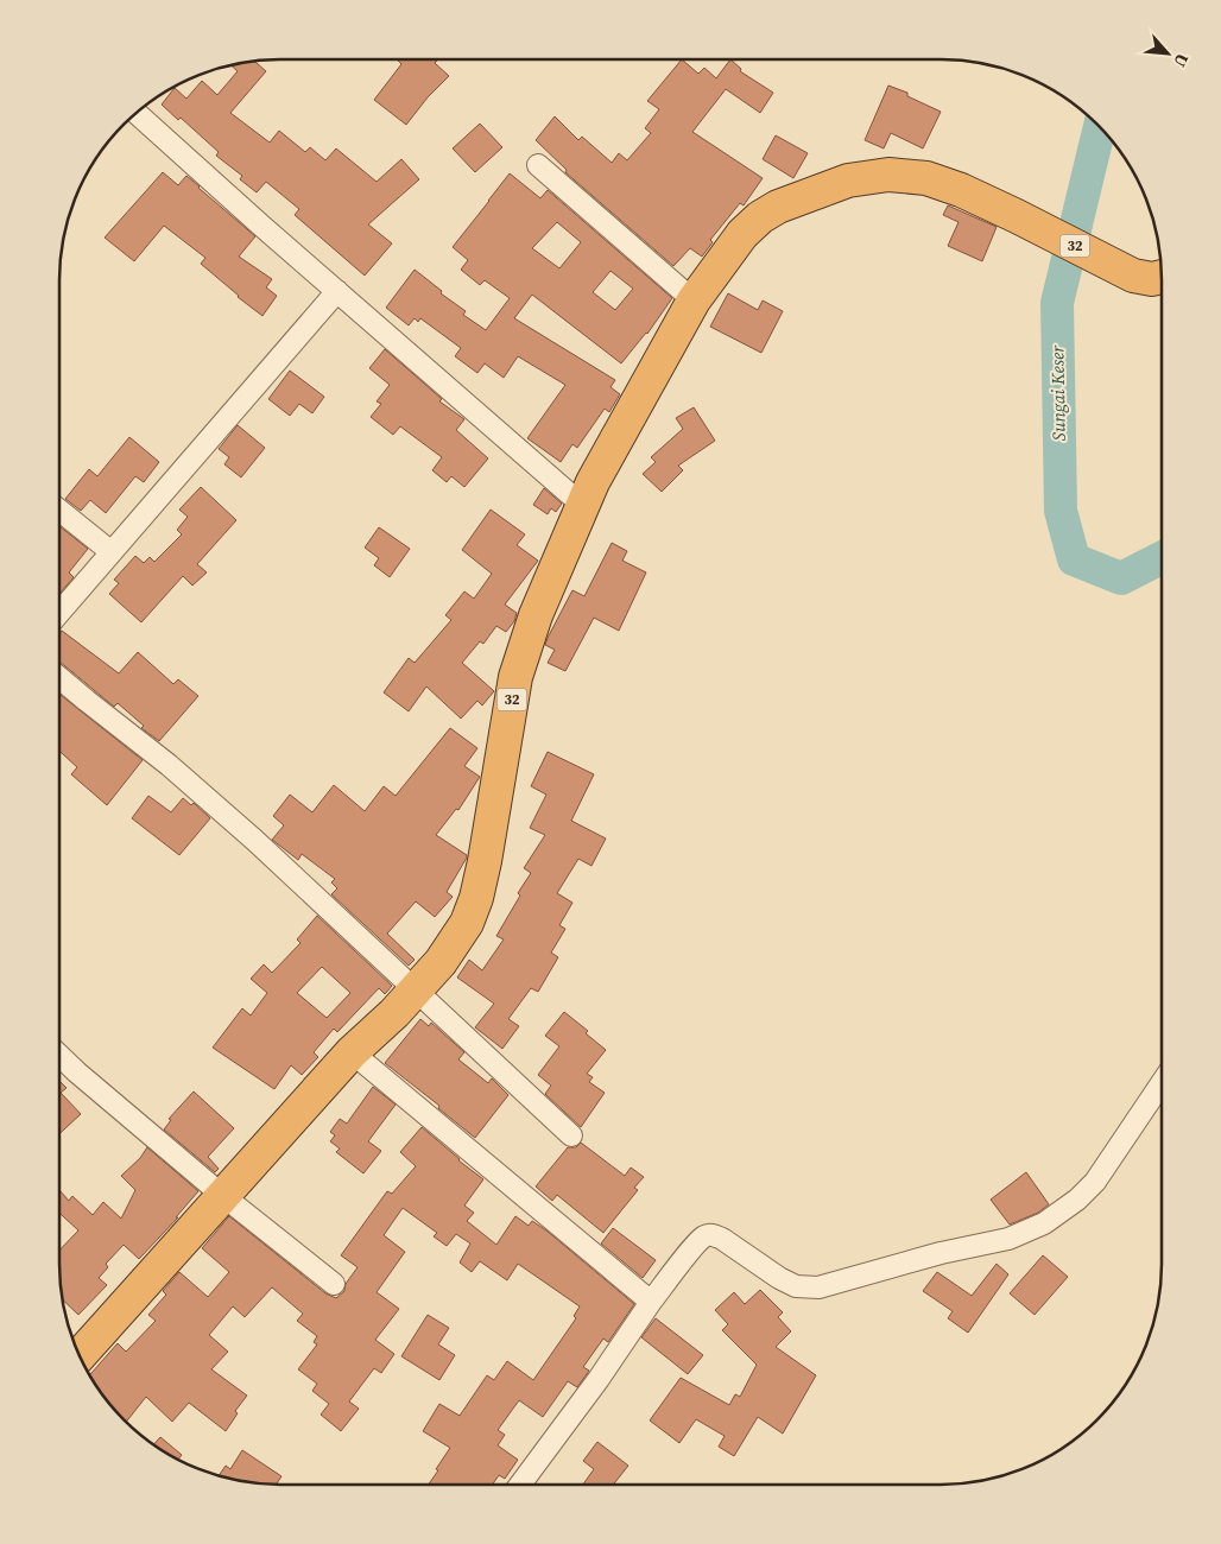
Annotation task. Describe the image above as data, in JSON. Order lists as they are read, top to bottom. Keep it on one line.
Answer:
{"streets":{"highway":["32"]},"water":["Sungai Keser"],"north":"bottom right"}
